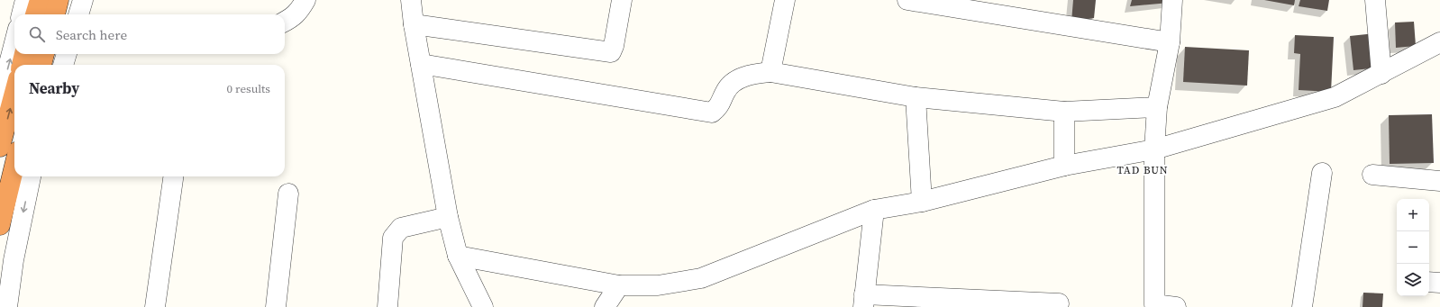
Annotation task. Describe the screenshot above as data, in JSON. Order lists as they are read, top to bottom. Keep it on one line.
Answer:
{"districts":["TAD BUN"],"page":{"search":"Search here","heading":["Nearby","0 results"],"map_buttons":["+","−"]}}
